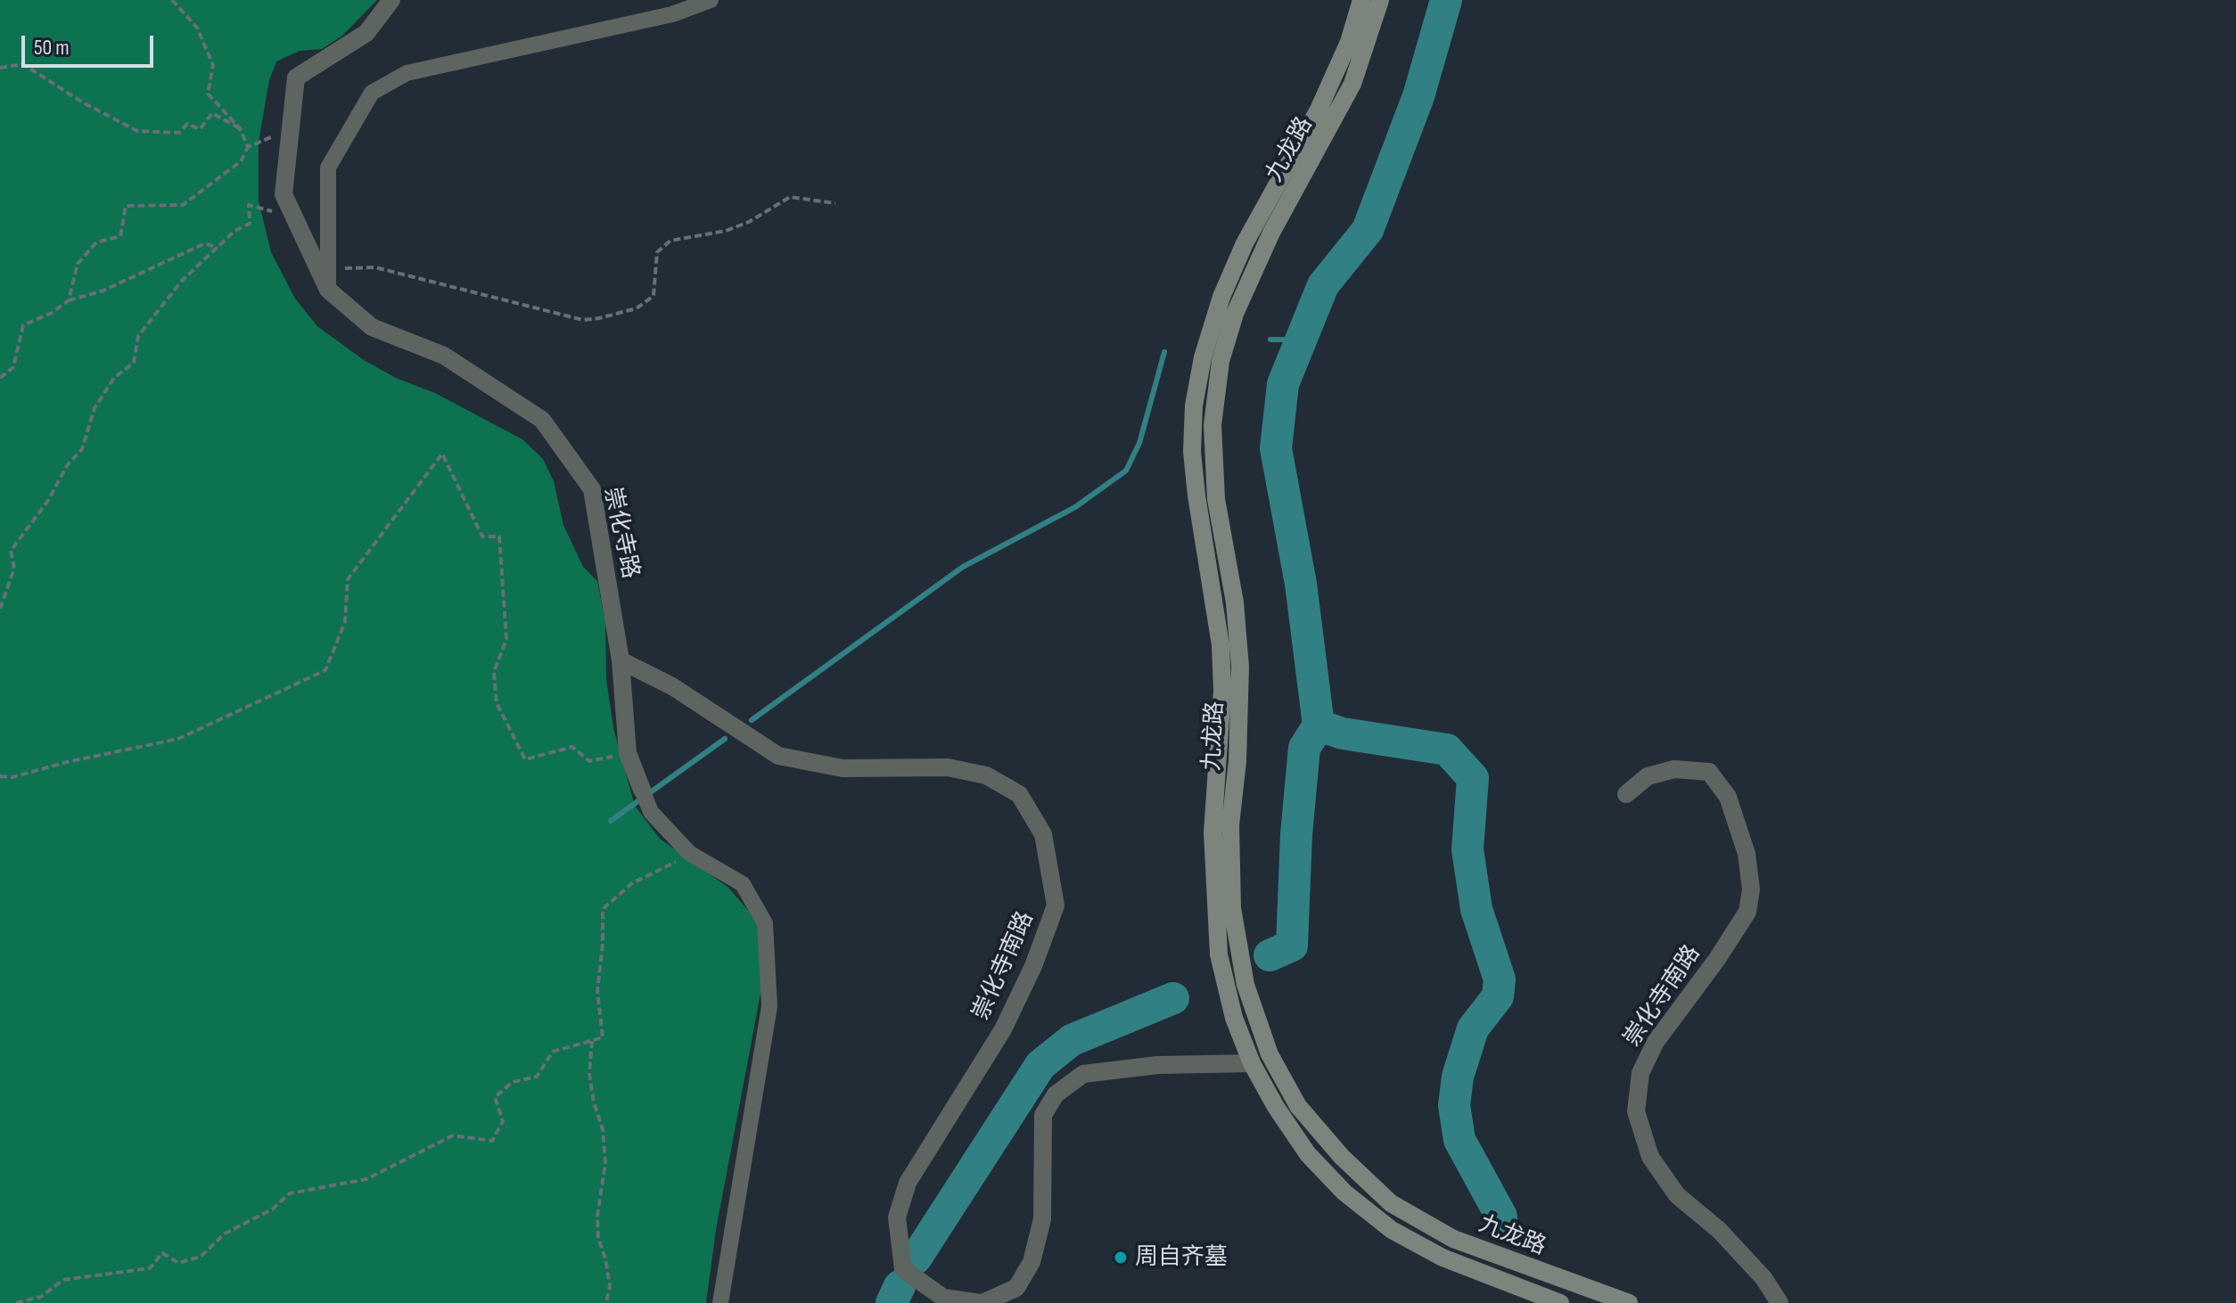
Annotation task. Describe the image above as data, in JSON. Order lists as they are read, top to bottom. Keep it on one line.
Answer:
{"streets":{"main road":["九龙路"],"street":["崇化寺路","崇化寺南路"]},"crossings":[["九龙路","崇化寺南路"],["崇化寺路","崇化寺南路"]],"places":["周自齐墓"],"scale_bar":"50 m"}
